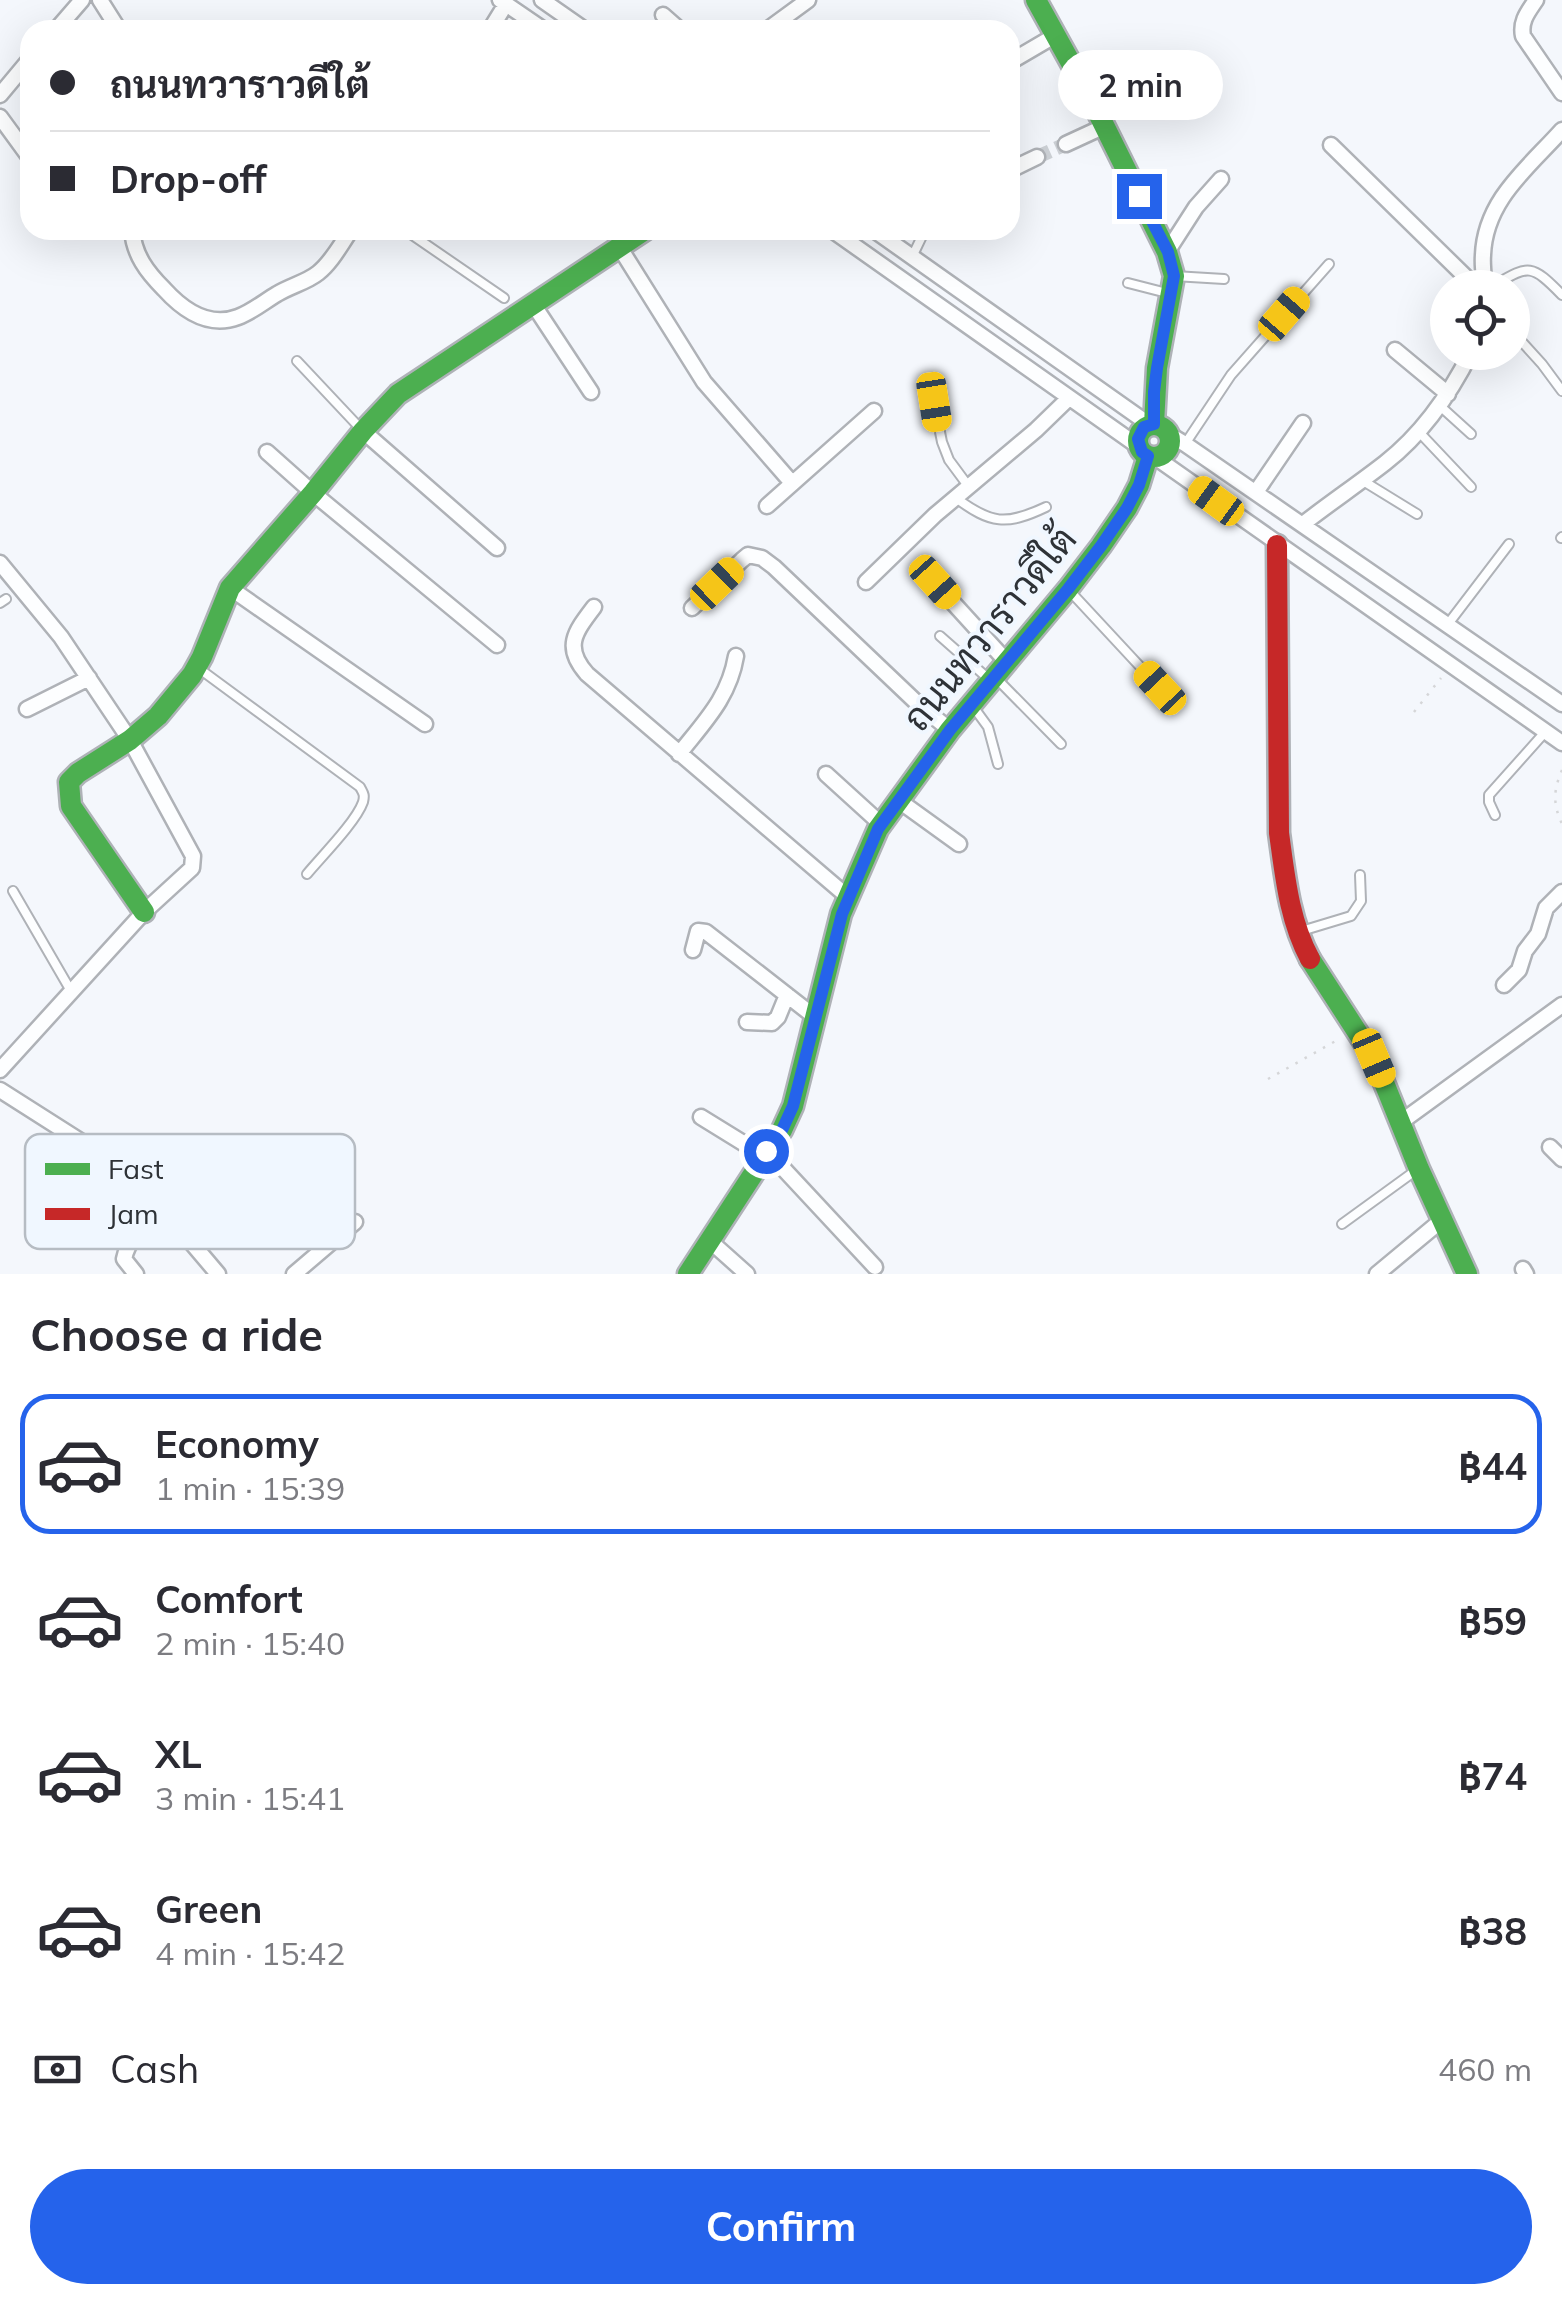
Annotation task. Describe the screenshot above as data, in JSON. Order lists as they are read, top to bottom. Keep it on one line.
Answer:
{"streets":{"street":["ถนนทวาราวดีใต้"]},"legend":["Fast","Jam"],"page":{"banner":["ถนนทวาราวดีใต้","Drop-off"],"bubble":"2 min","heading":"Choose a ride","list":[{"name":"Economy","note":"1 min · 15:39","value":"฿44"},{"name":"Comfort","note":"2 min · 15:40","value":"฿59"},{"name":"XL","note":"3 min · 15:41","value":"฿74"},{"name":"Green","note":"4 min · 15:42","value":"฿38"}],"pay":["Cash","460 m"],"buttons":"Confirm"}}
